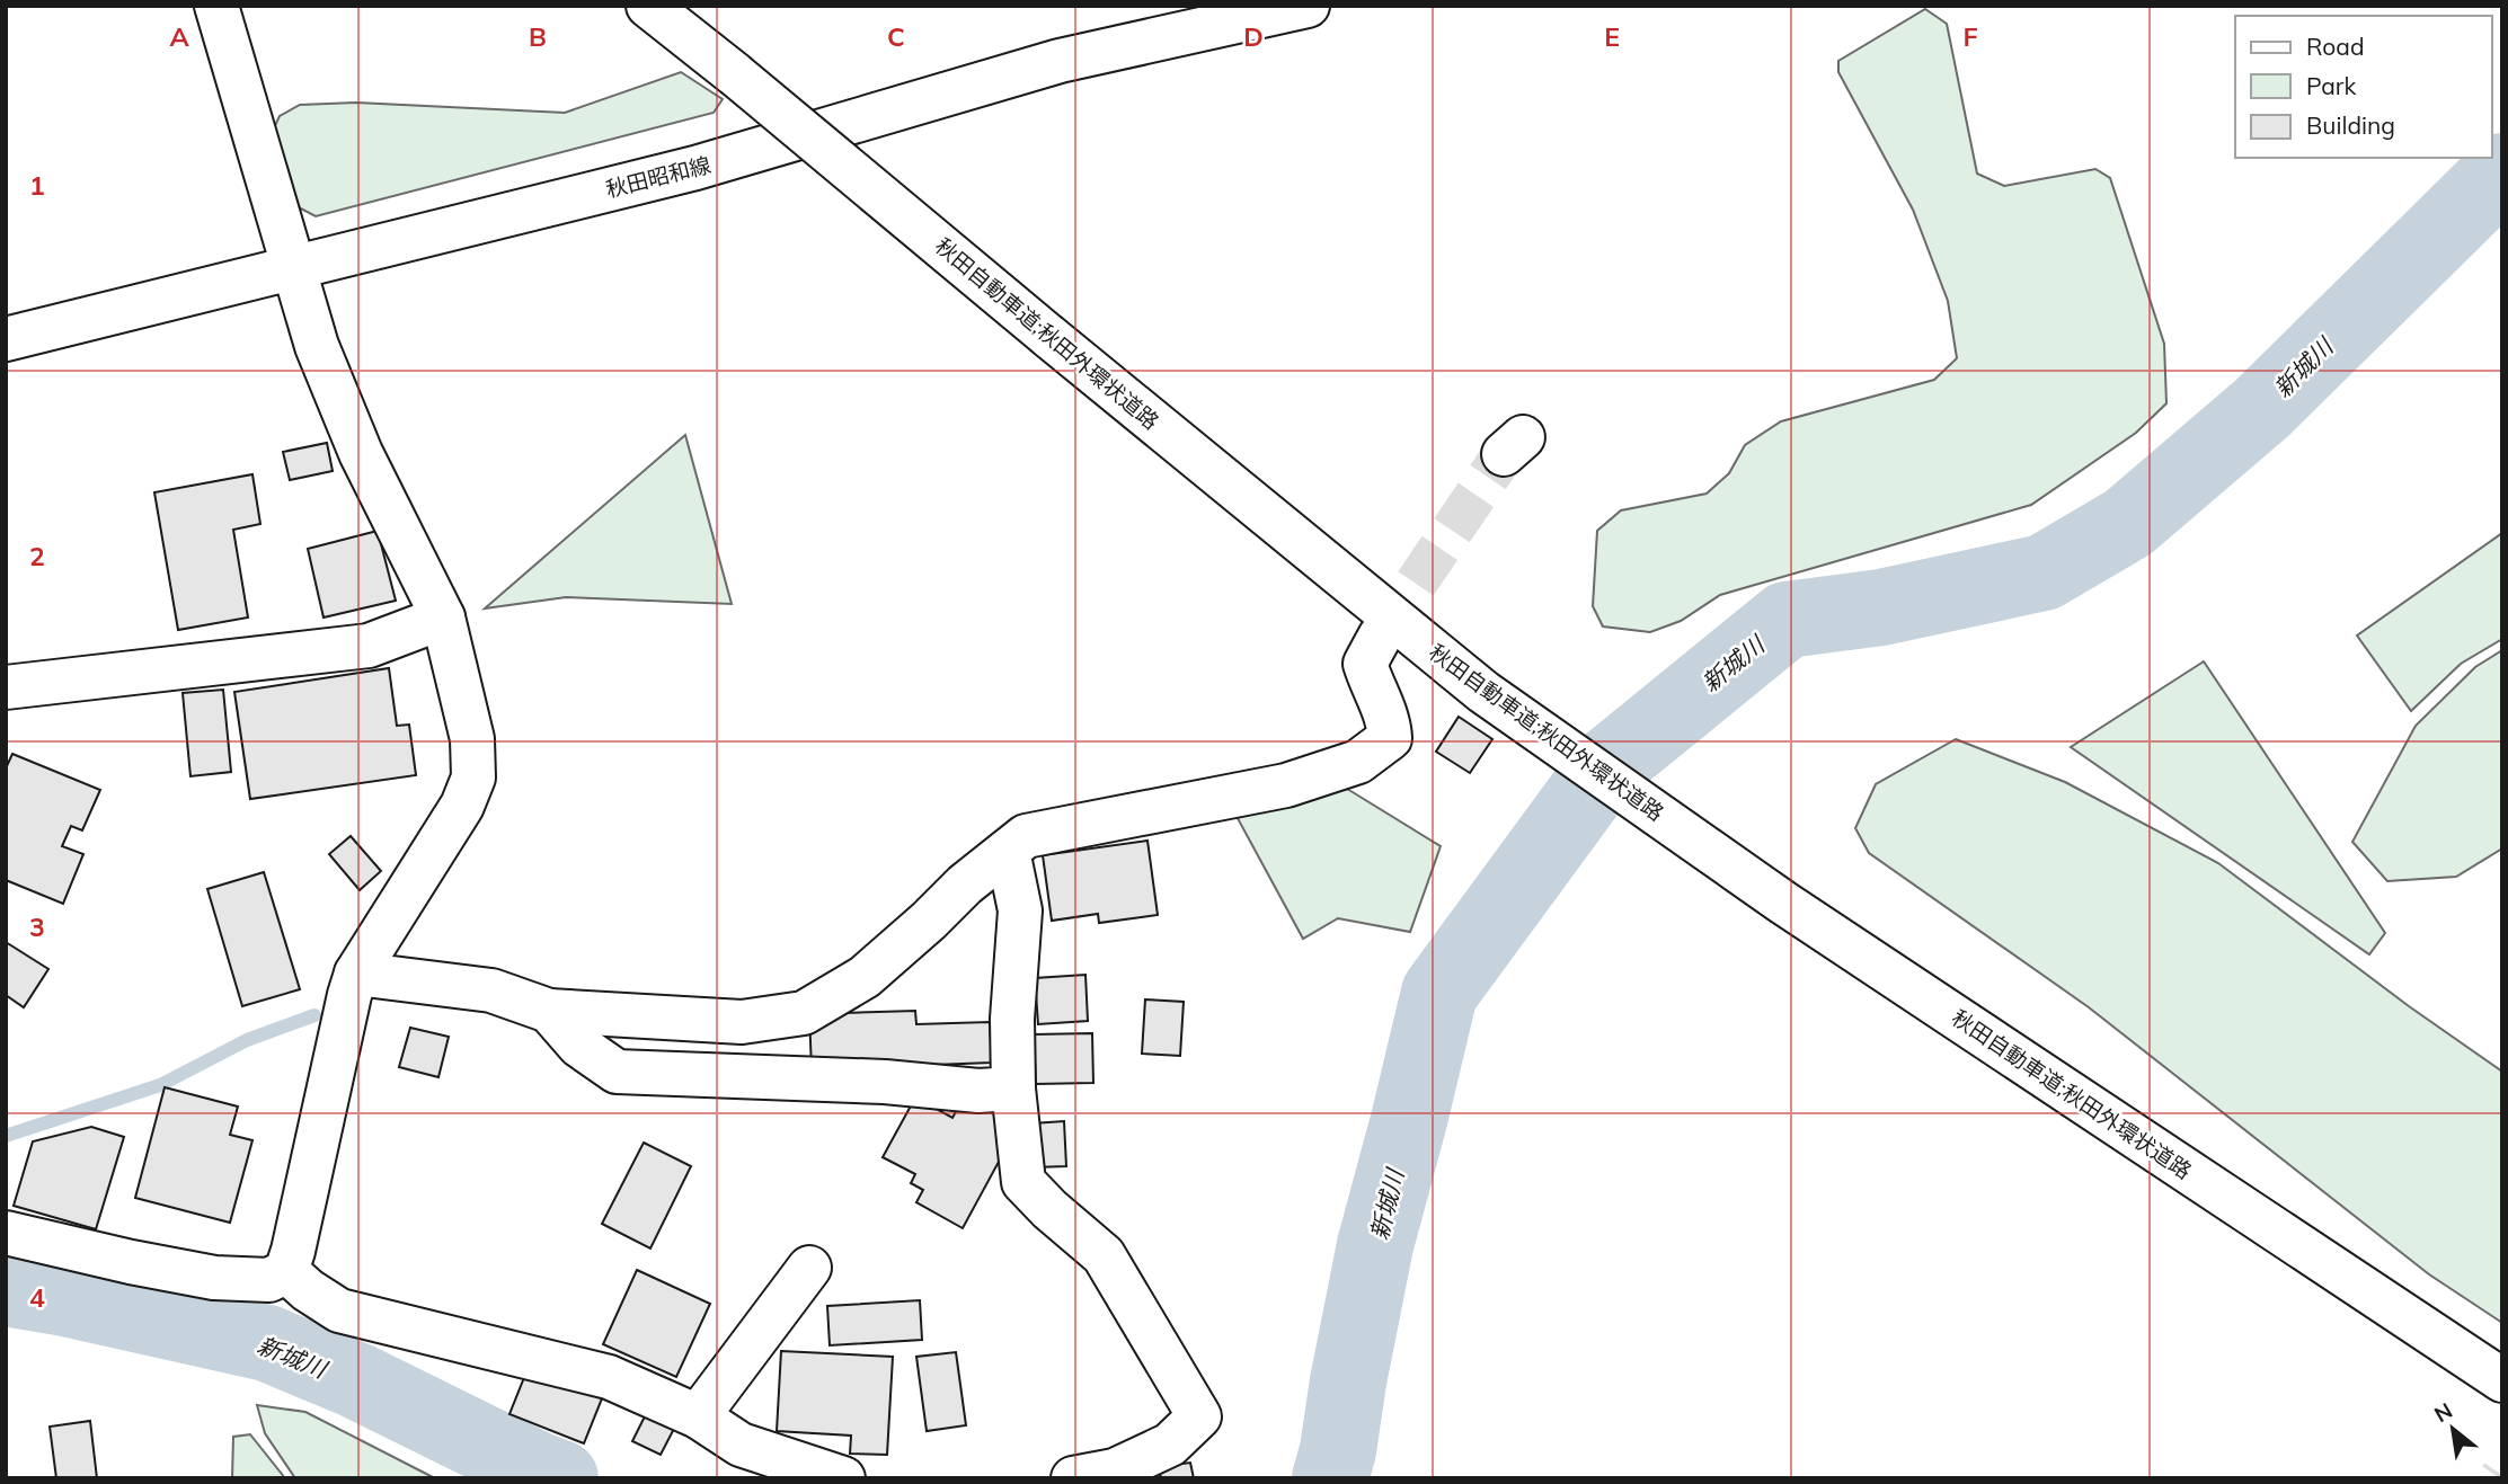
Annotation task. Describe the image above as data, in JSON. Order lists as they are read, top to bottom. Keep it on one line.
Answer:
{"streets":{"main road":["秋田昭和線","秋田自動車道;秋田外環状道路"]},"water":["新城川"],"legend":["Road","Park","Building"],"north":"top left","grid":{"columns":["A","B","C","D","E","F"],"rows":["1","2","3","4"]}}
